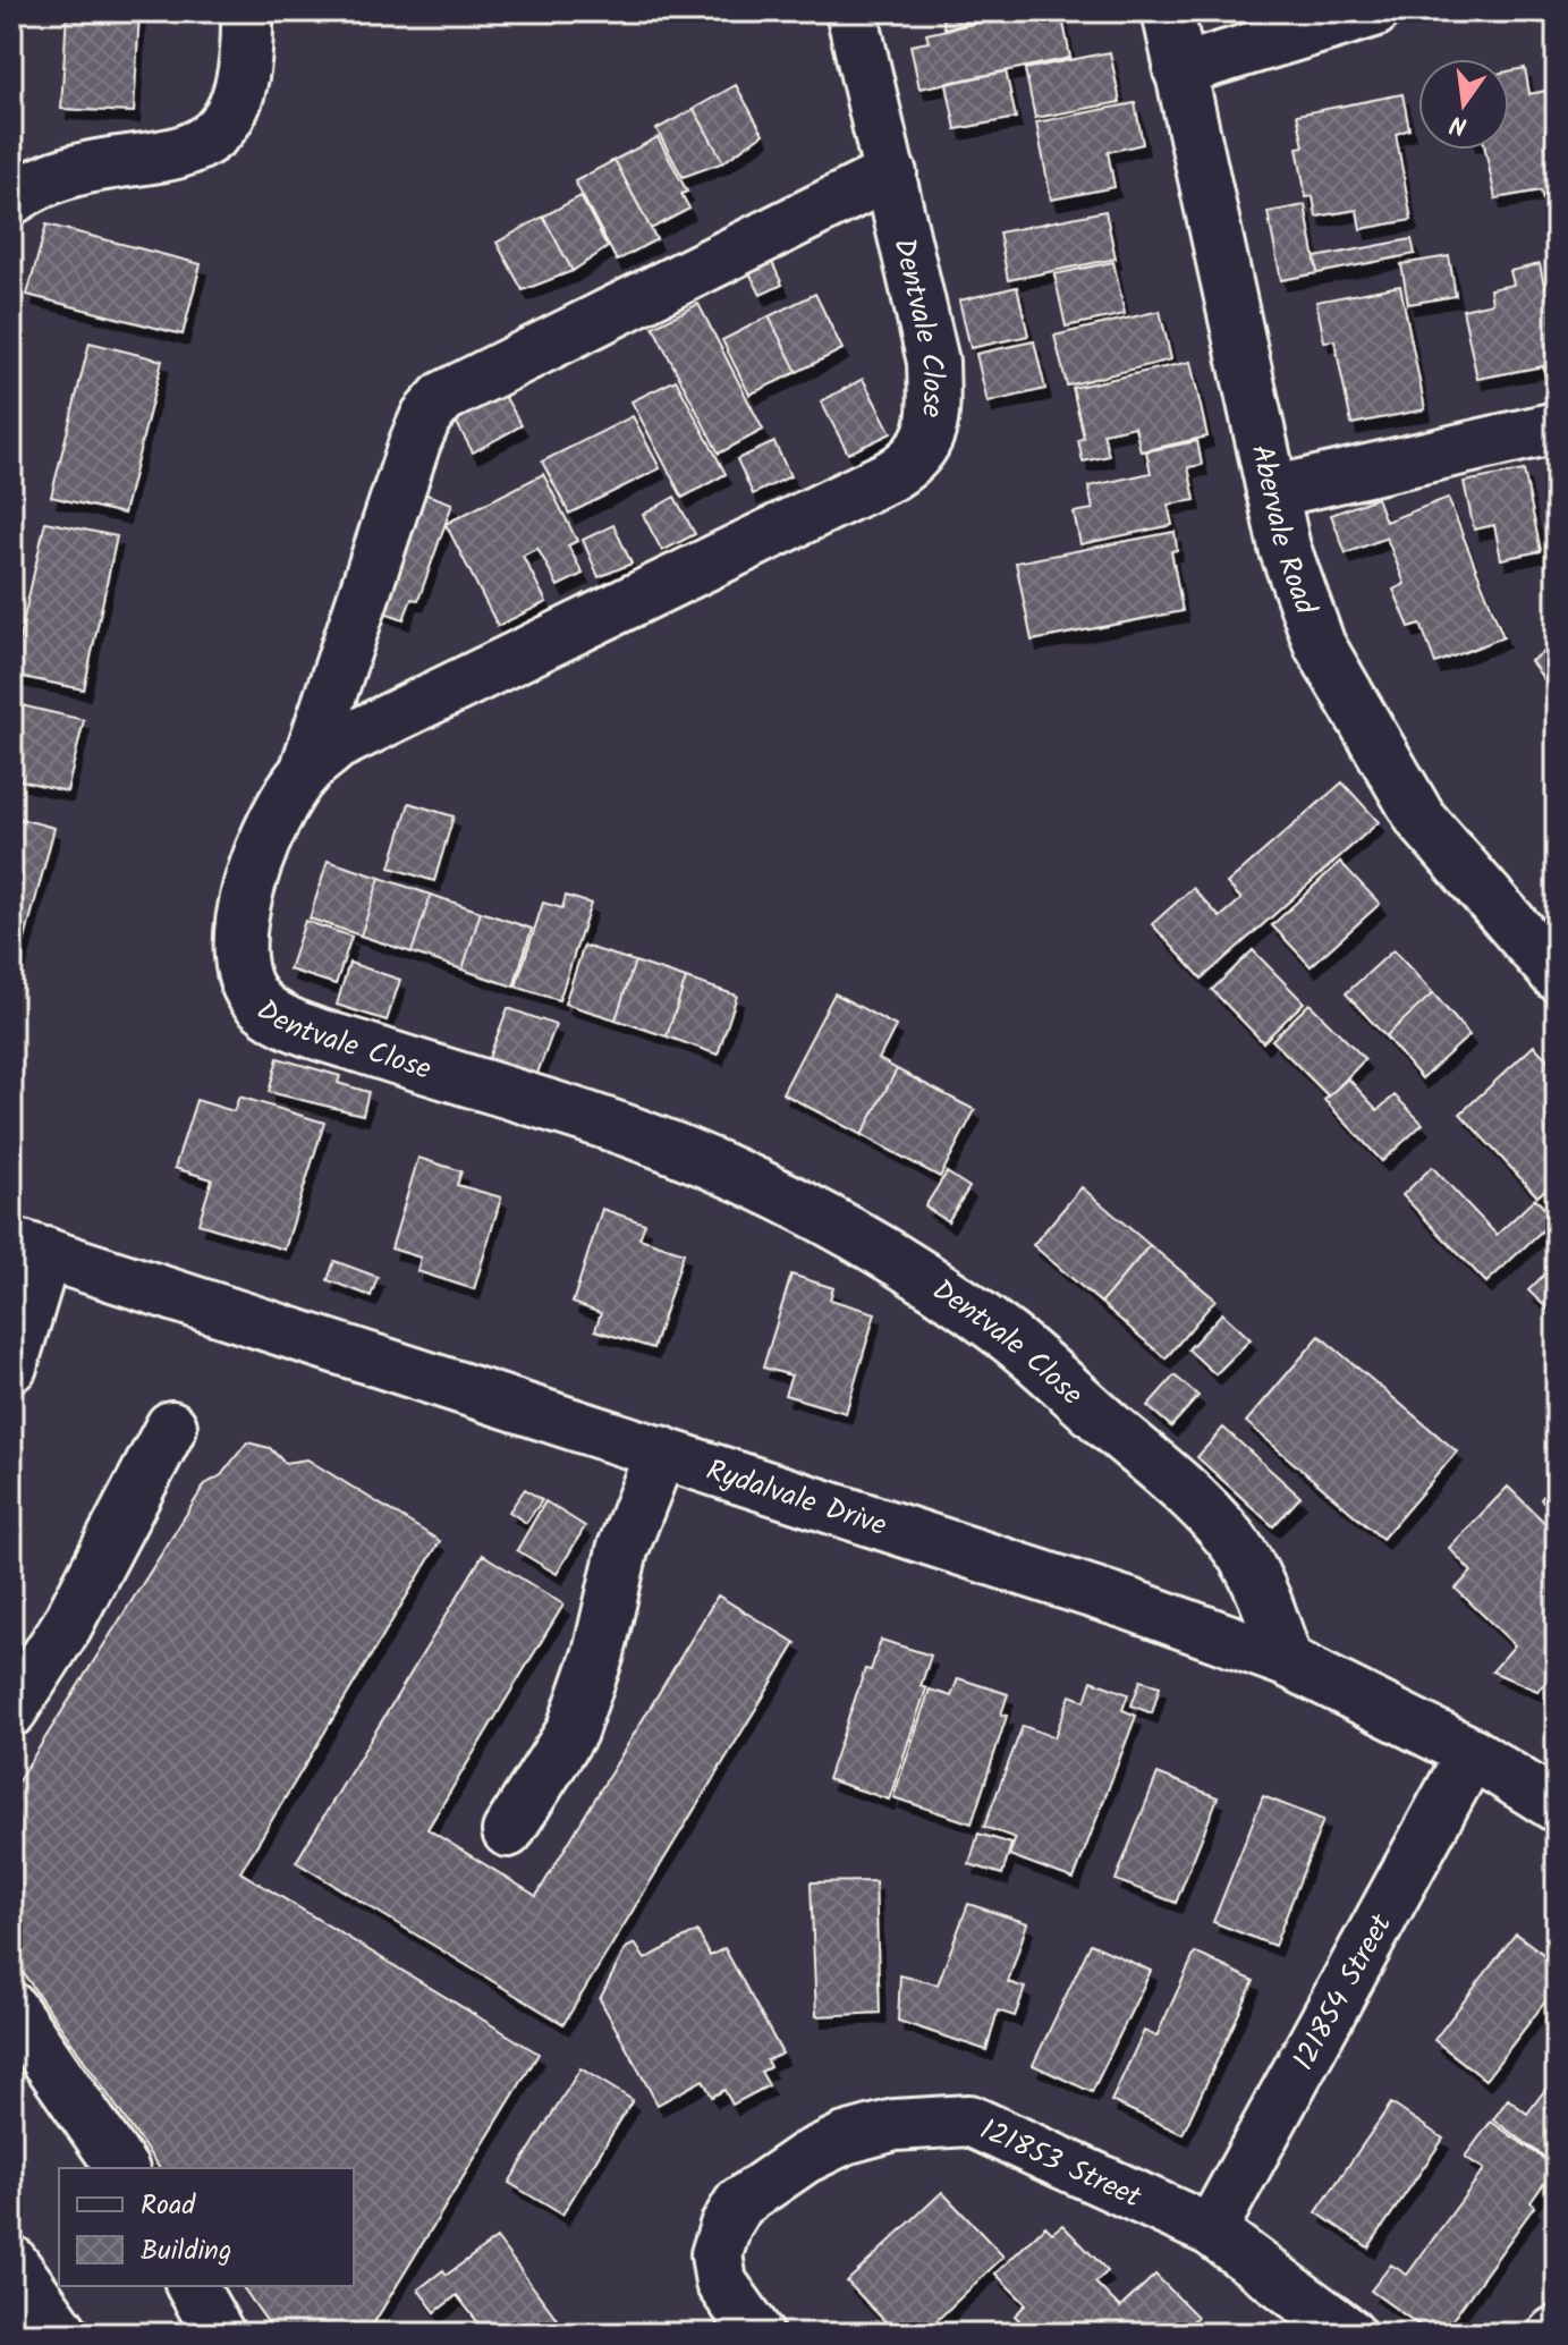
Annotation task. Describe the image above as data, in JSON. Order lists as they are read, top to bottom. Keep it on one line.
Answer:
{"streets":{"street":["Dentvale Close","Abervale Road","Rydalvale Drive","121854 Street","121853 Street"]},"crossings":[["Dentvale Close","Rydalvale Drive"],["Rydalvale Drive","121854 Street"],["121854 Street","121853 Street"]],"legend":["Road","Building"],"north":"bottom"}
